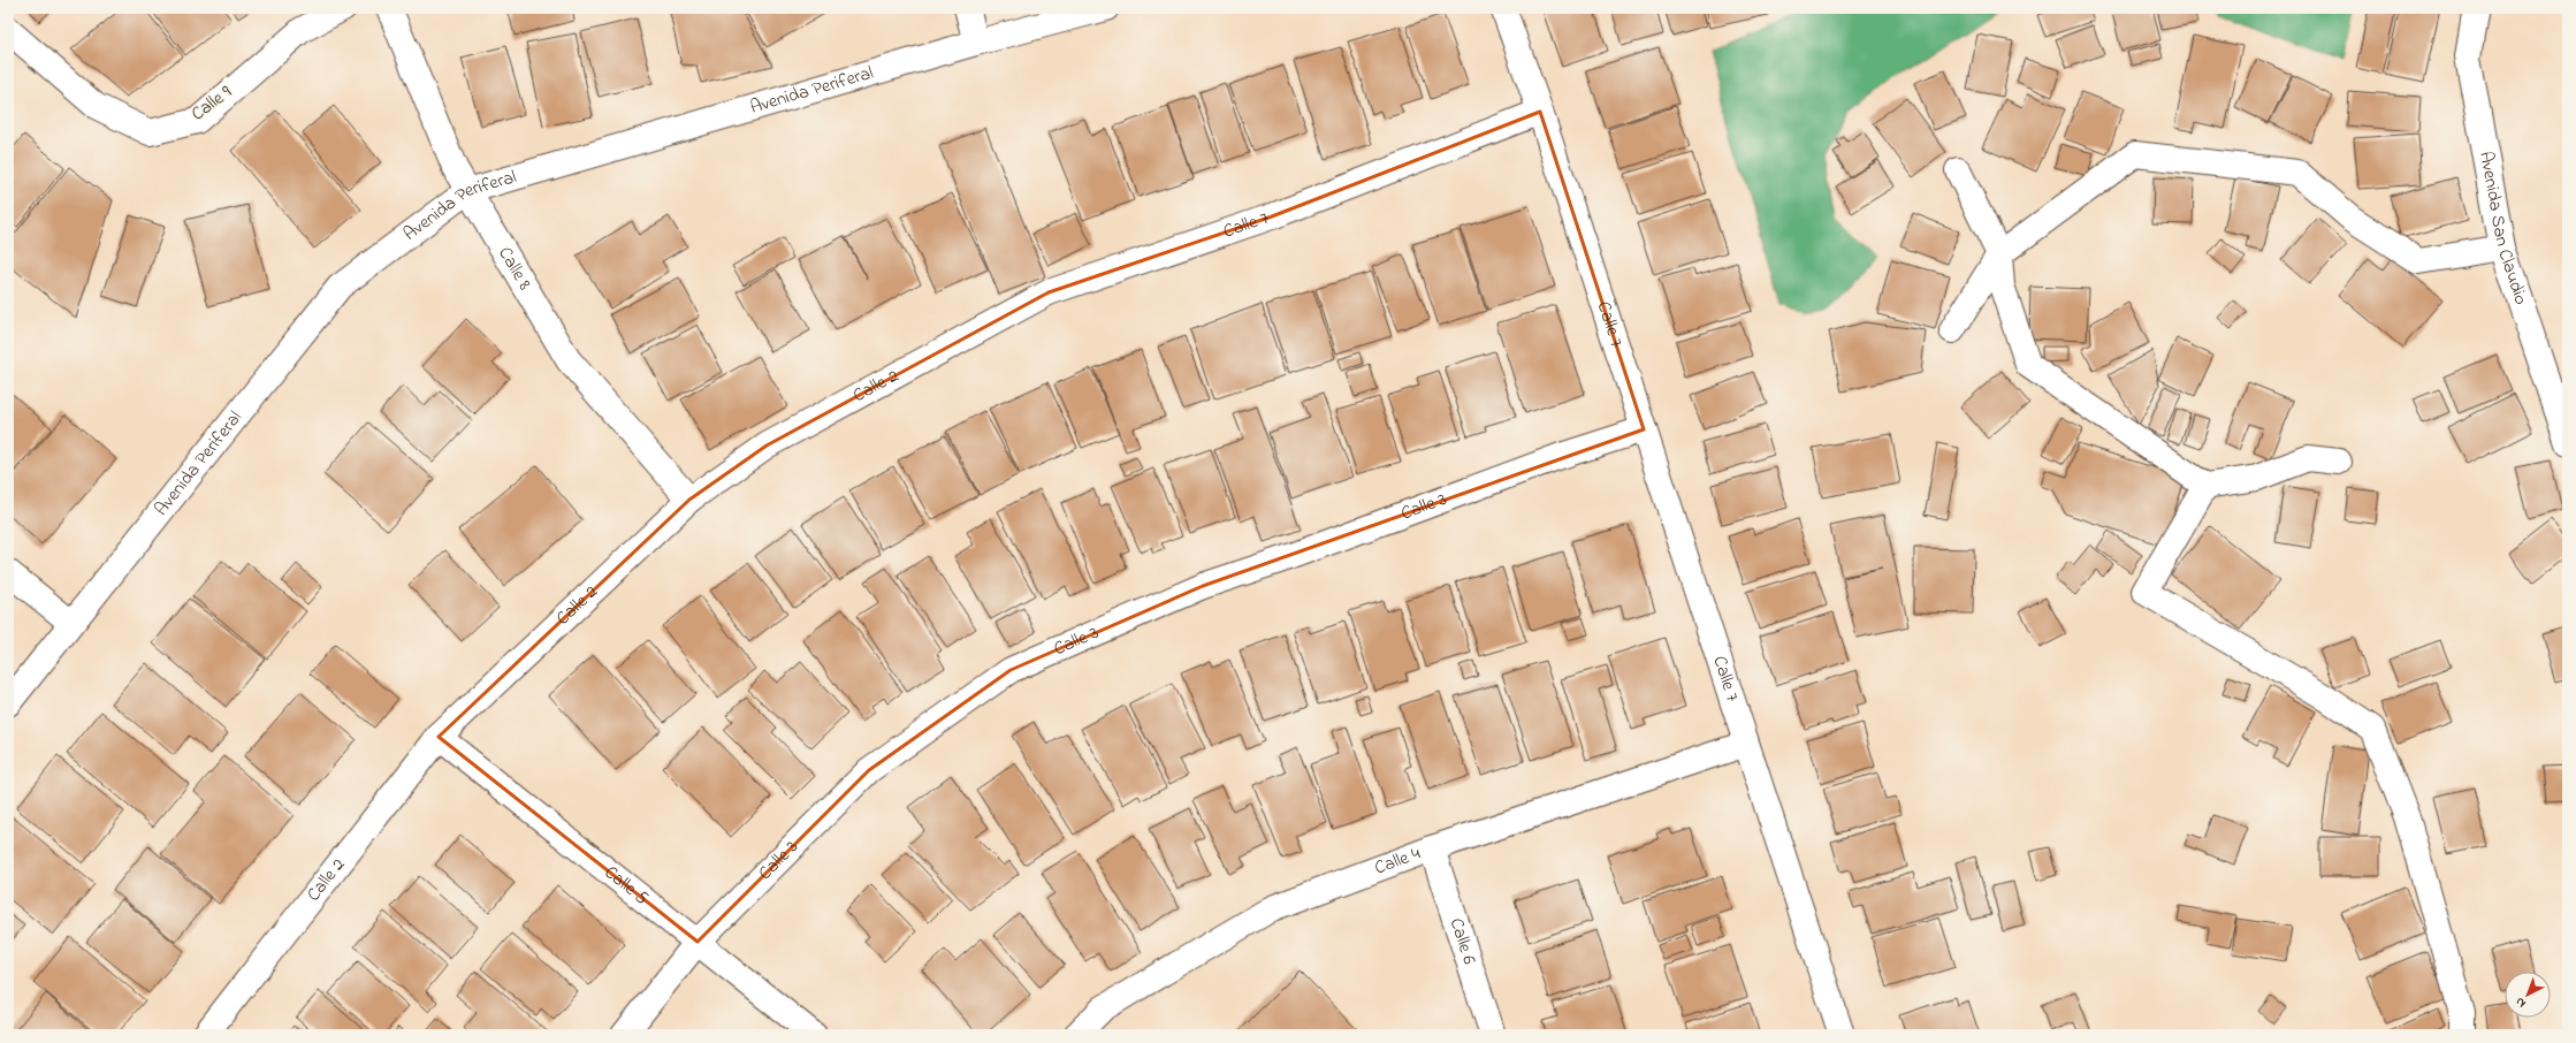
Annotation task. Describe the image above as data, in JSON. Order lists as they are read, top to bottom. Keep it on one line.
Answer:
{"streets":{"street":["Avenida Periferal","Calle 9","Calle 7","Avenida San Claudio","Calle 8","Calle 2","Calle 3","Calle 4","Calle 5","Calle 6"]},"crossings":[["Avenida Periferal","Calle 8"],["Calle 7","Calle 2"],["Calle 7","Calle 3"],["Calle 7","Calle 4"],["Calle 8","Calle 2"],["Calle 2","Calle 5"],["Calle 3","Calle 5"],["Calle 4","Calle 6"]],"north":"bottom left"}
